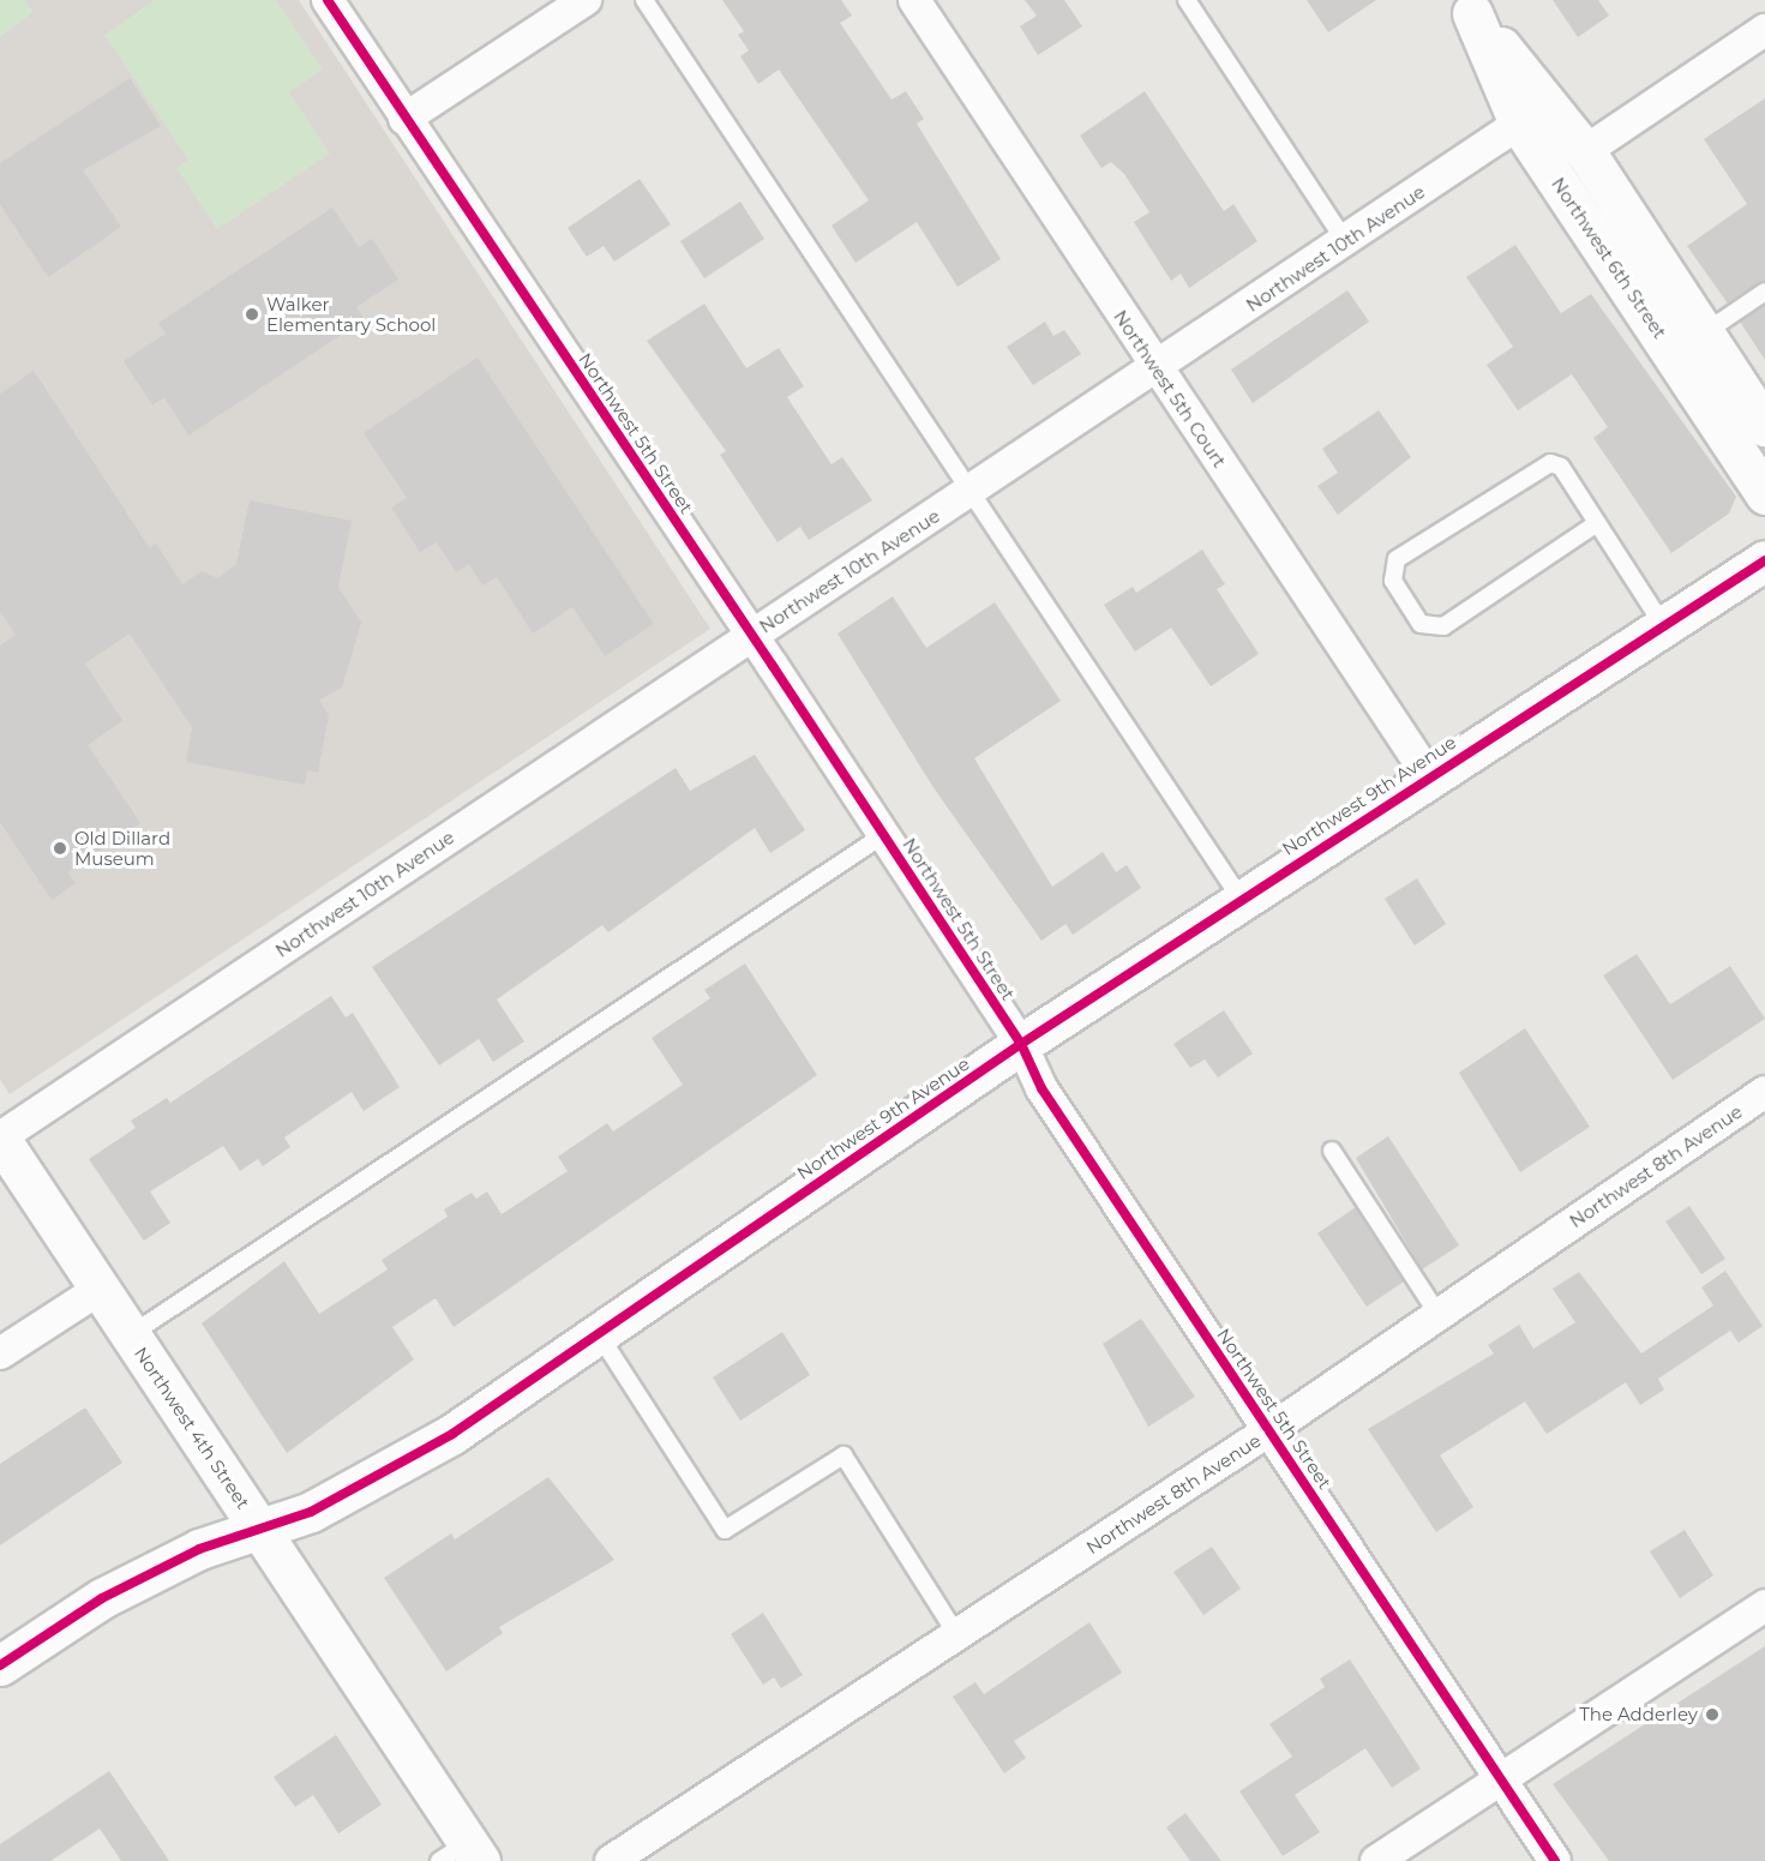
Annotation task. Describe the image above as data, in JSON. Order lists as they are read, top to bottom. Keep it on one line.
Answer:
{"streets":{"main road":["Northwest 6th Street","Northwest 9th Avenue","Northwest 4th Street"],"street":["Northwest 10th Avenue","Northwest 5th Court","Northwest 5th Street","Northwest 8th Avenue"]},"crossings":[["Northwest 10th Avenue","Northwest 6th Street"],["Northwest 10th Avenue","Northwest 5th Court"],["Northwest 10th Avenue","Northwest 5th Street"],["Northwest 10th Avenue","Northwest 4th Street"],["Northwest 5th Court","Northwest 9th Avenue"],["Northwest 5th Street","Northwest 9th Avenue"],["Northwest 5th Street","Northwest 8th Avenue"],["Northwest 9th Avenue","Northwest 4th Street"]],"places":["Walker Elementary School","Old Dillard Museum","The Adderley"]}
